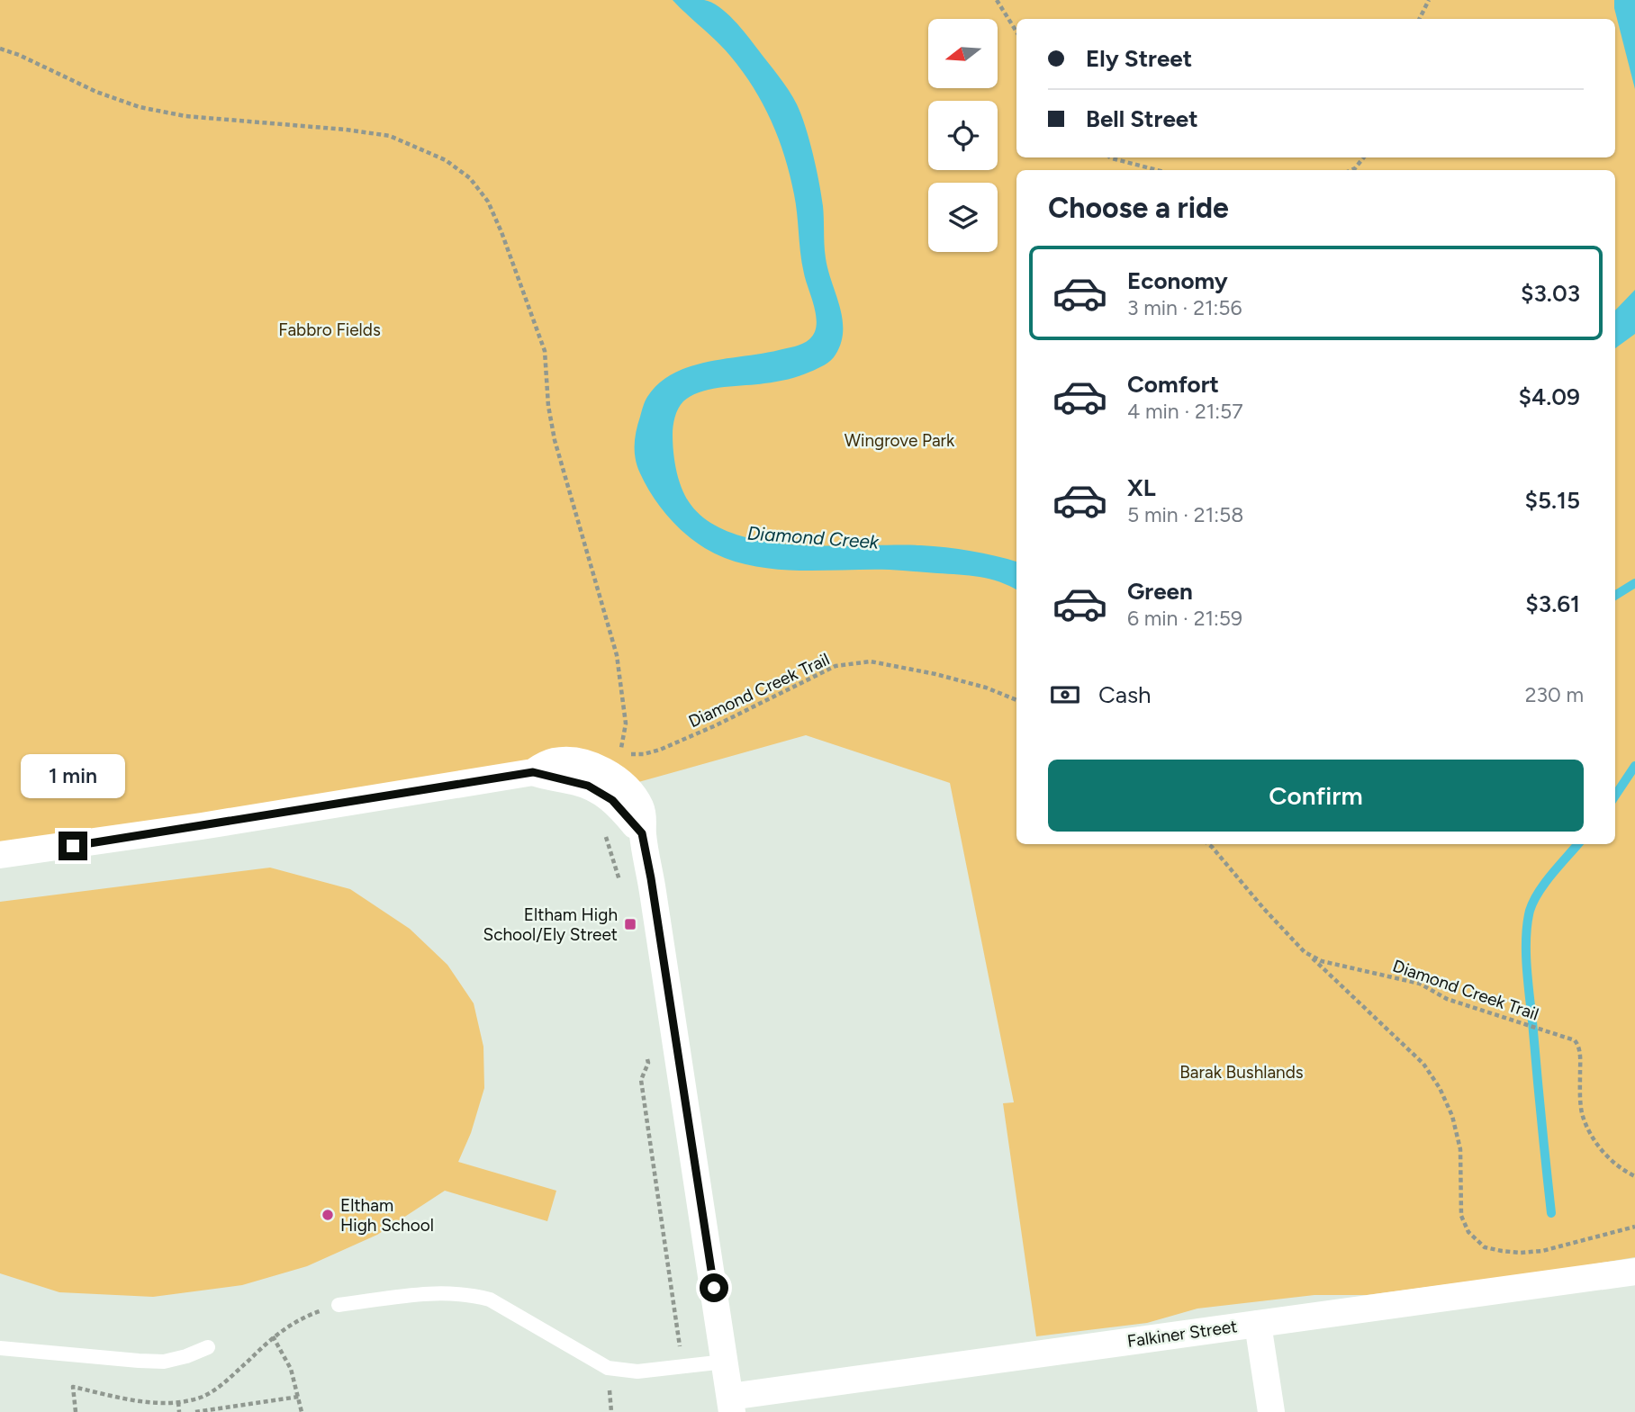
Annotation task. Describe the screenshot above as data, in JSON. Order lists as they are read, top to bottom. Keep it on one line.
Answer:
{"streets":{"street":["Falkiner Street"],"path":["Diamond Creek Trail"]},"water":["Diamond Creek"],"parks":["Fabbro Fields","Wingrove Park","Barak Bushlands"],"places":{"transit":["Eltham High School/Ely Street"],"other":["Eltham High School"]},"north":"left","page":{"banner":["Ely Street","Bell Street"],"heading":"Choose a ride","list":[{"name":"Economy","note":"3 min · 21:56","value":"$3.03"},{"name":"Comfort","note":"4 min · 21:57","value":"$4.09"},{"name":"XL","note":"5 min · 21:58","value":"$5.15"},{"name":"Green","note":"6 min · 21:59","value":"$3.61"}],"pay":["Cash","230 m"],"buttons":"Confirm","bubble":"1 min"}}
